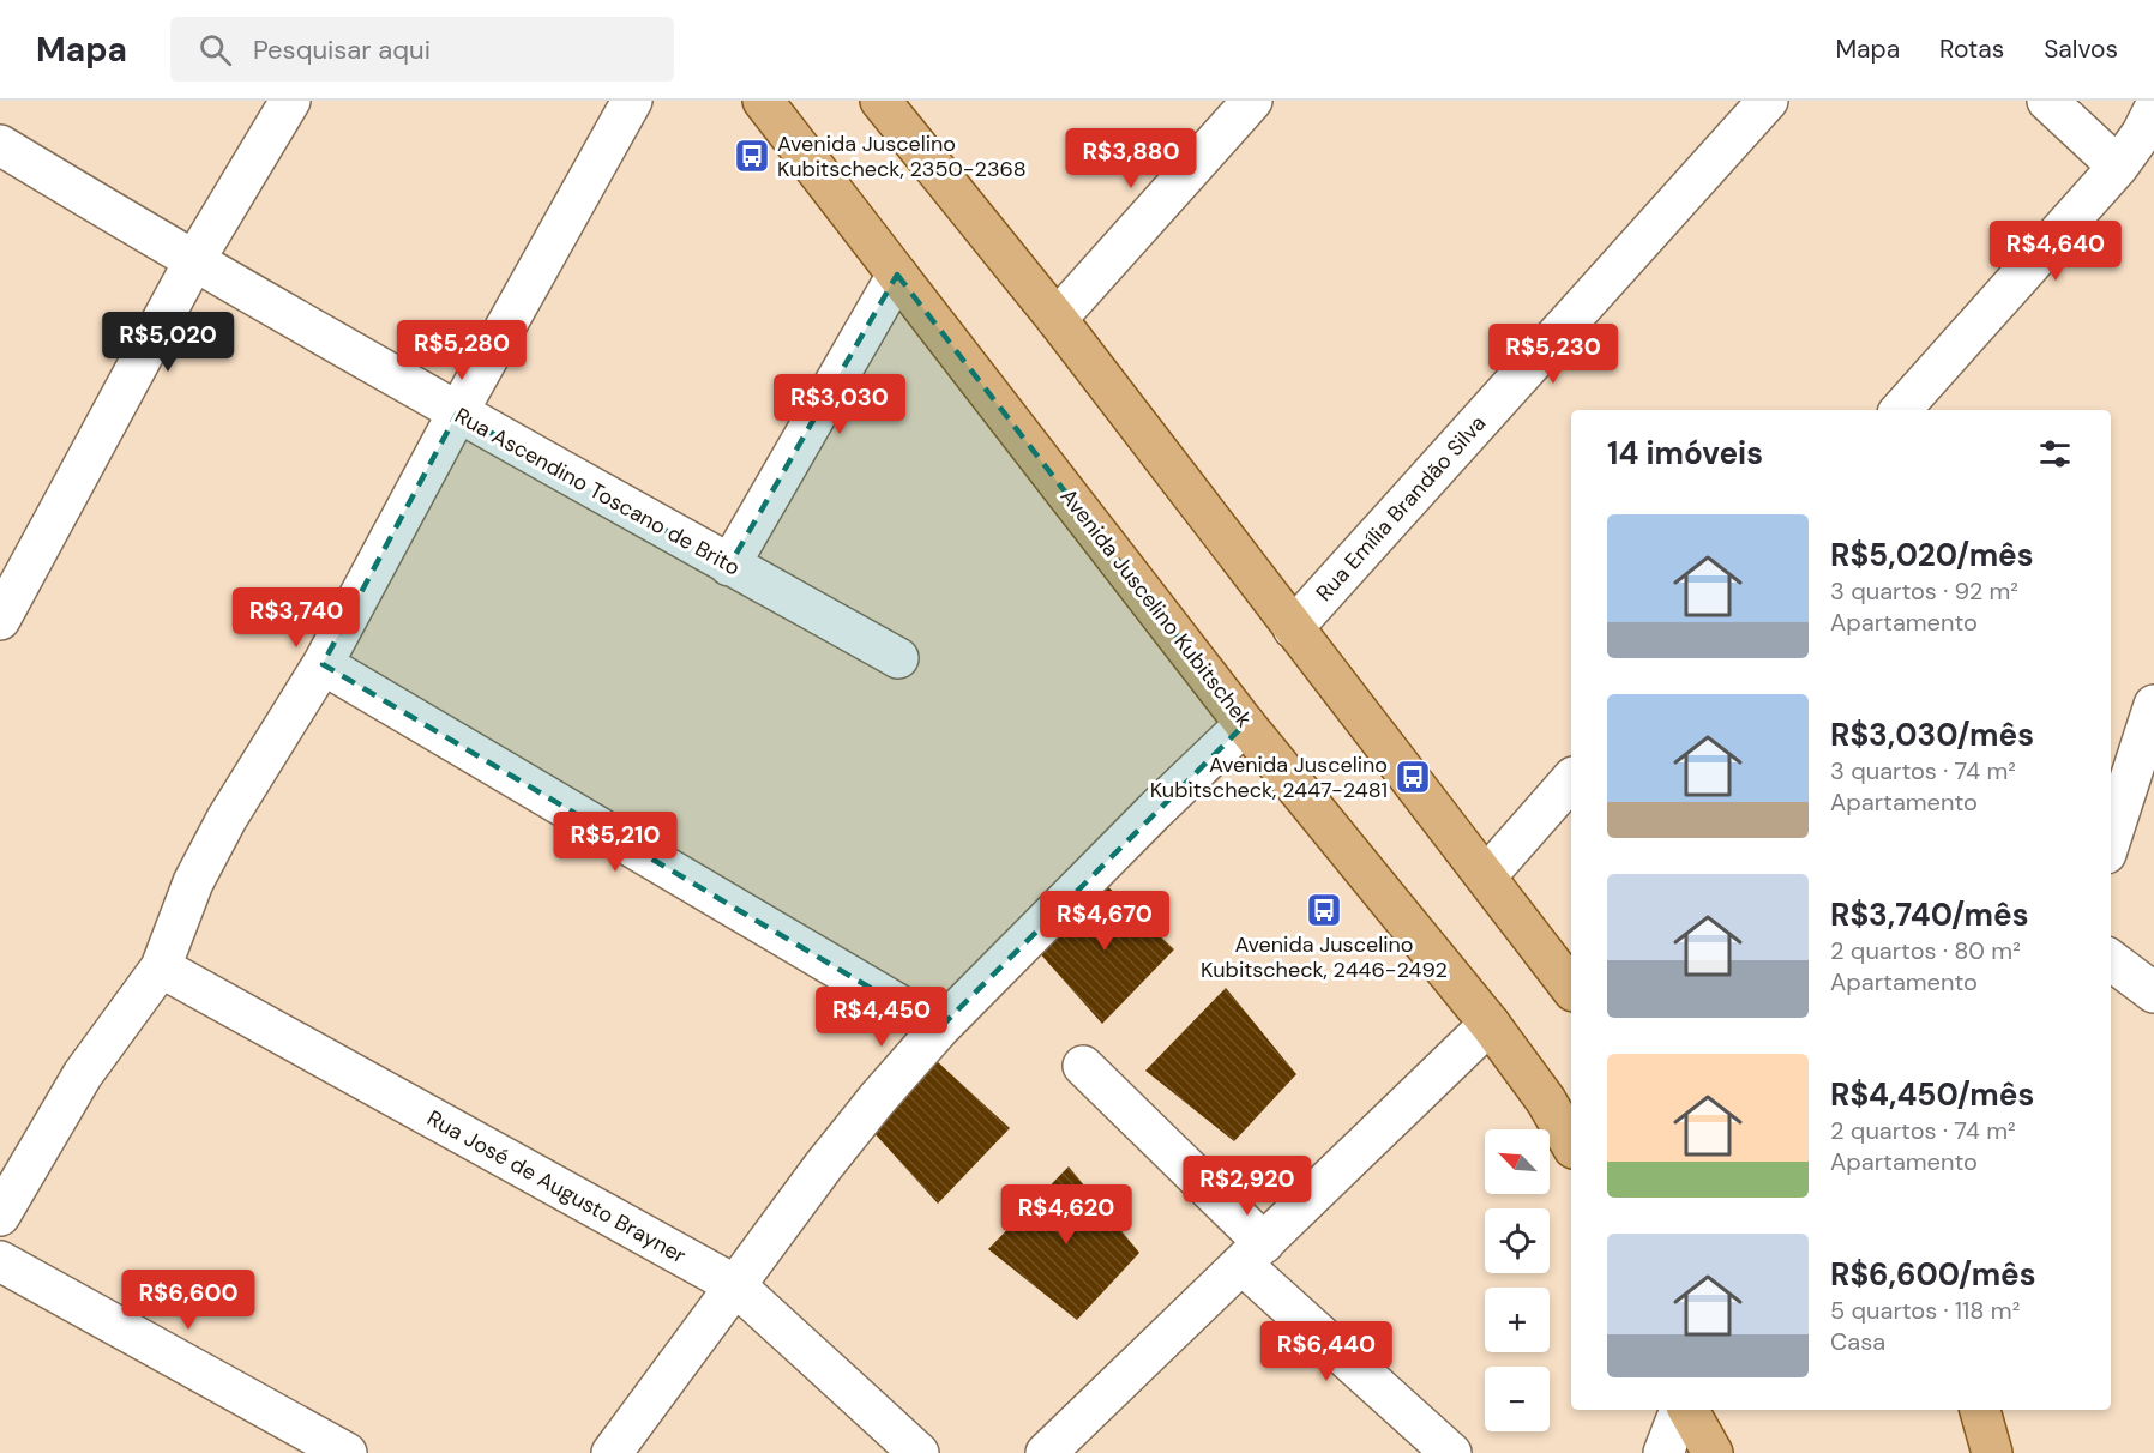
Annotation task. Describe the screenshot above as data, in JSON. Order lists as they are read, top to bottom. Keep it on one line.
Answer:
{"streets":{"main road":["Avenida Juscelino Kubitschek"],"street":["Rua Ascendino Toscano de Brito","Rua Emília Brandão Silva","Rua José de Augusto Brayner"]},"places":{"bus stop":["Avenida Juscelino Kubitscheck, 2350-2368","Avenida Juscelino Kubitscheck, 2447-2481","Avenida Juscelino Kubitscheck, 2446-2492"]},"north":"top left","page":{"header":"Mapa","search":"Pesquisar aqui","nav":["Mapa","Rotas","Salvos"],"price":["R$3,880","R$4,640","R$5,020","R$5,280","R$5,230","R$3,030","R$3,740","R$5,210","R$4,670","R$4,450","R$2,920","R$4,620","R$6,600","R$6,440"],"heading":"14 imóveis","list":[{"name":"R$5,020/mês","note":"3 quartos · 92 m² · Apartamento"},{"name":"R$3,030/mês","note":"3 quartos · 74 m² · Apartamento"},{"name":"R$3,740/mês","note":"2 quartos · 80 m² · Apartamento"},{"name":"R$4,450/mês","note":"2 quartos · 74 m² · Apartamento"},{"name":"R$6,600/mês","note":"5 quartos · 118 m² · Casa"}],"map_buttons":["+","−"]}}
